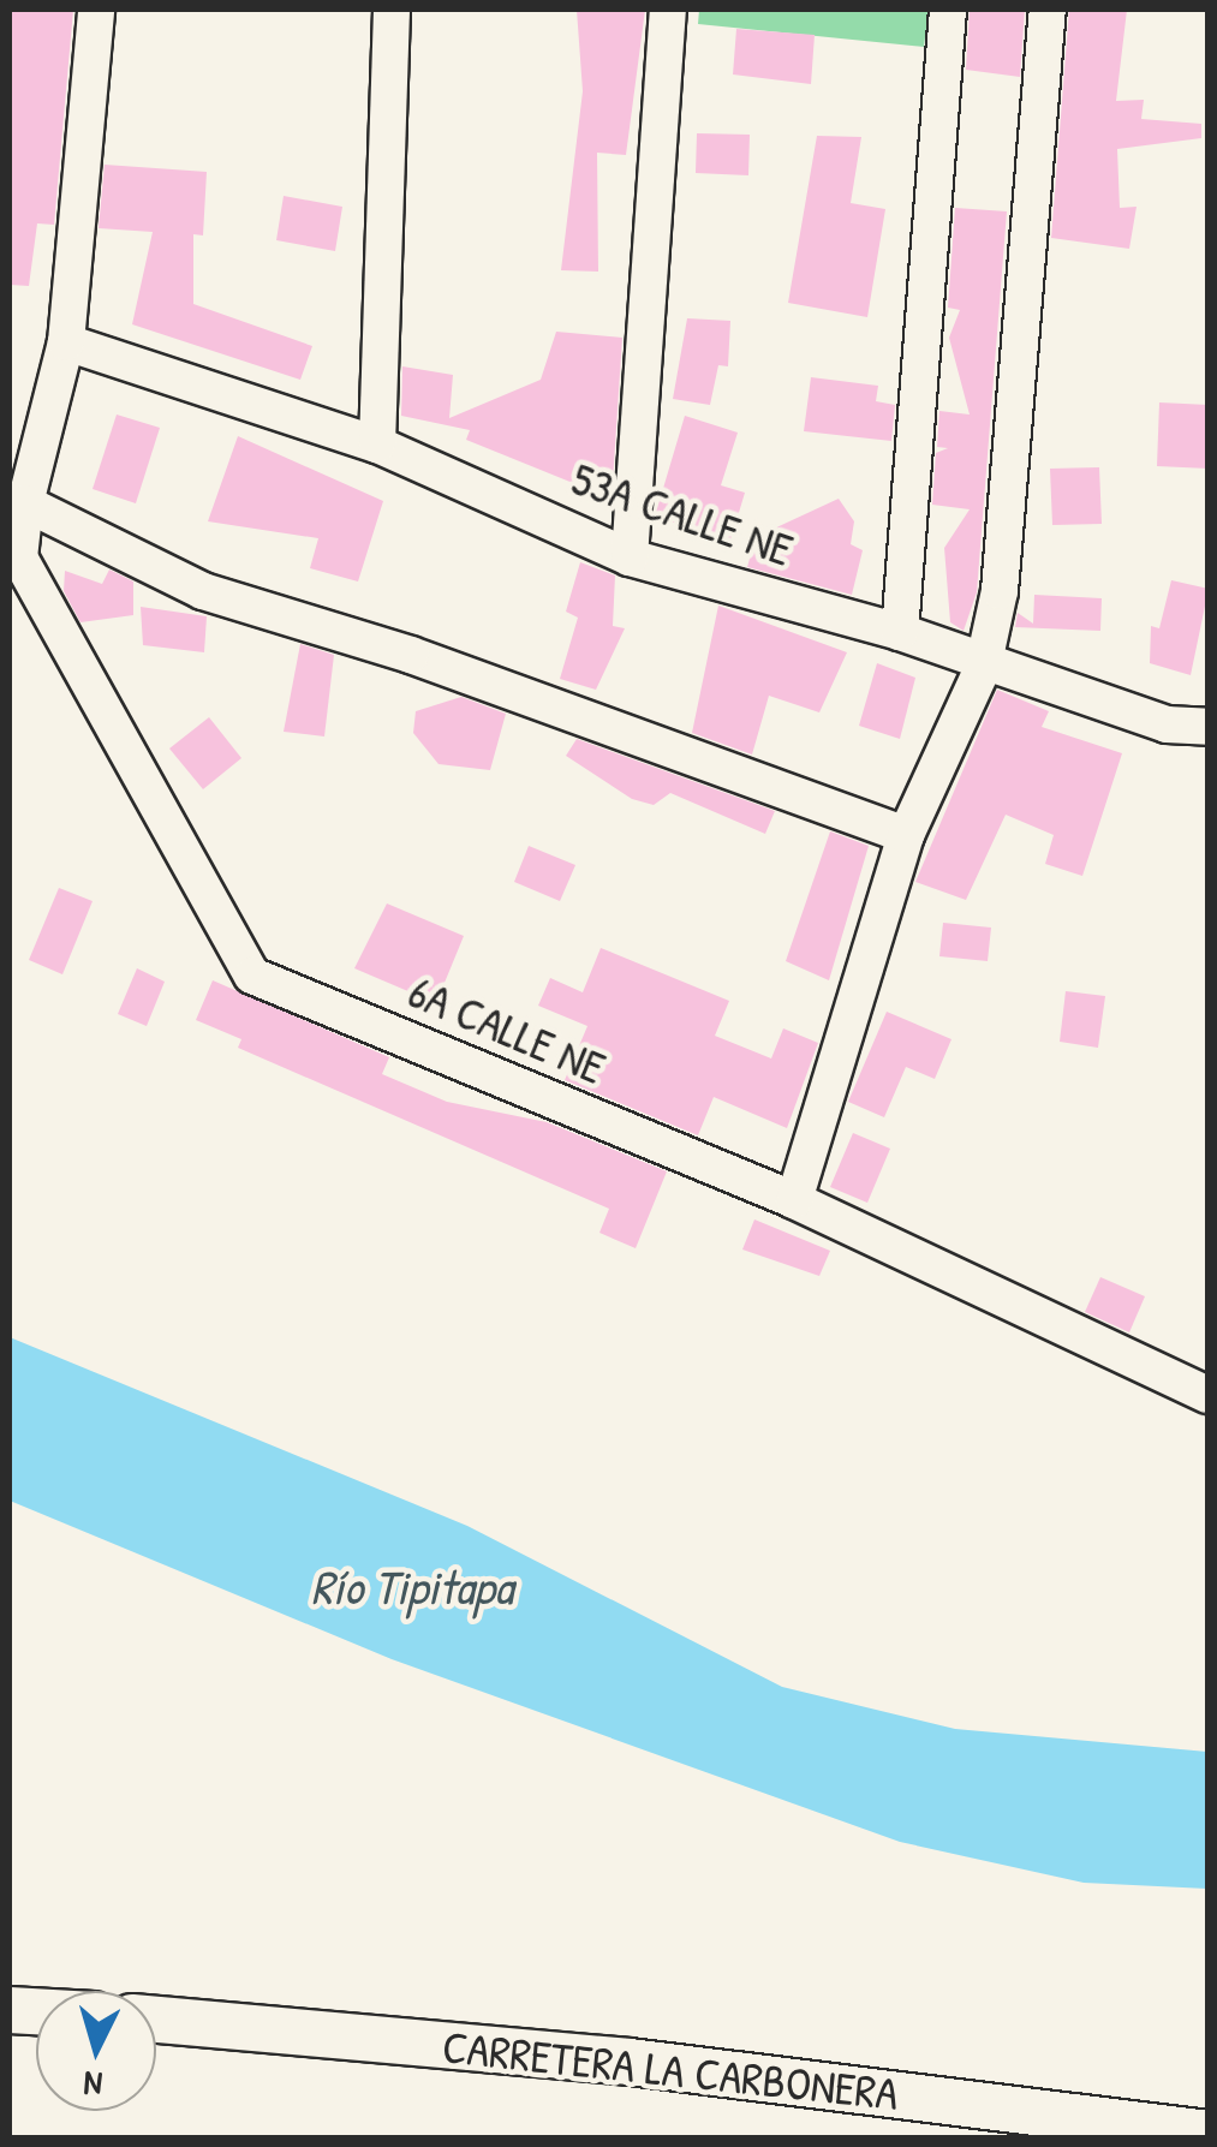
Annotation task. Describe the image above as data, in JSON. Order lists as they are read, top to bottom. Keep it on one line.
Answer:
{"streets":{"street":["53A CALLE NE","6A CALLE NE","CARRETERA LA CARBONERA"]},"crossings":[["53A CALLE NE","6A CALLE NE"]],"water":["Río Tipitapa"],"north":"bottom"}
